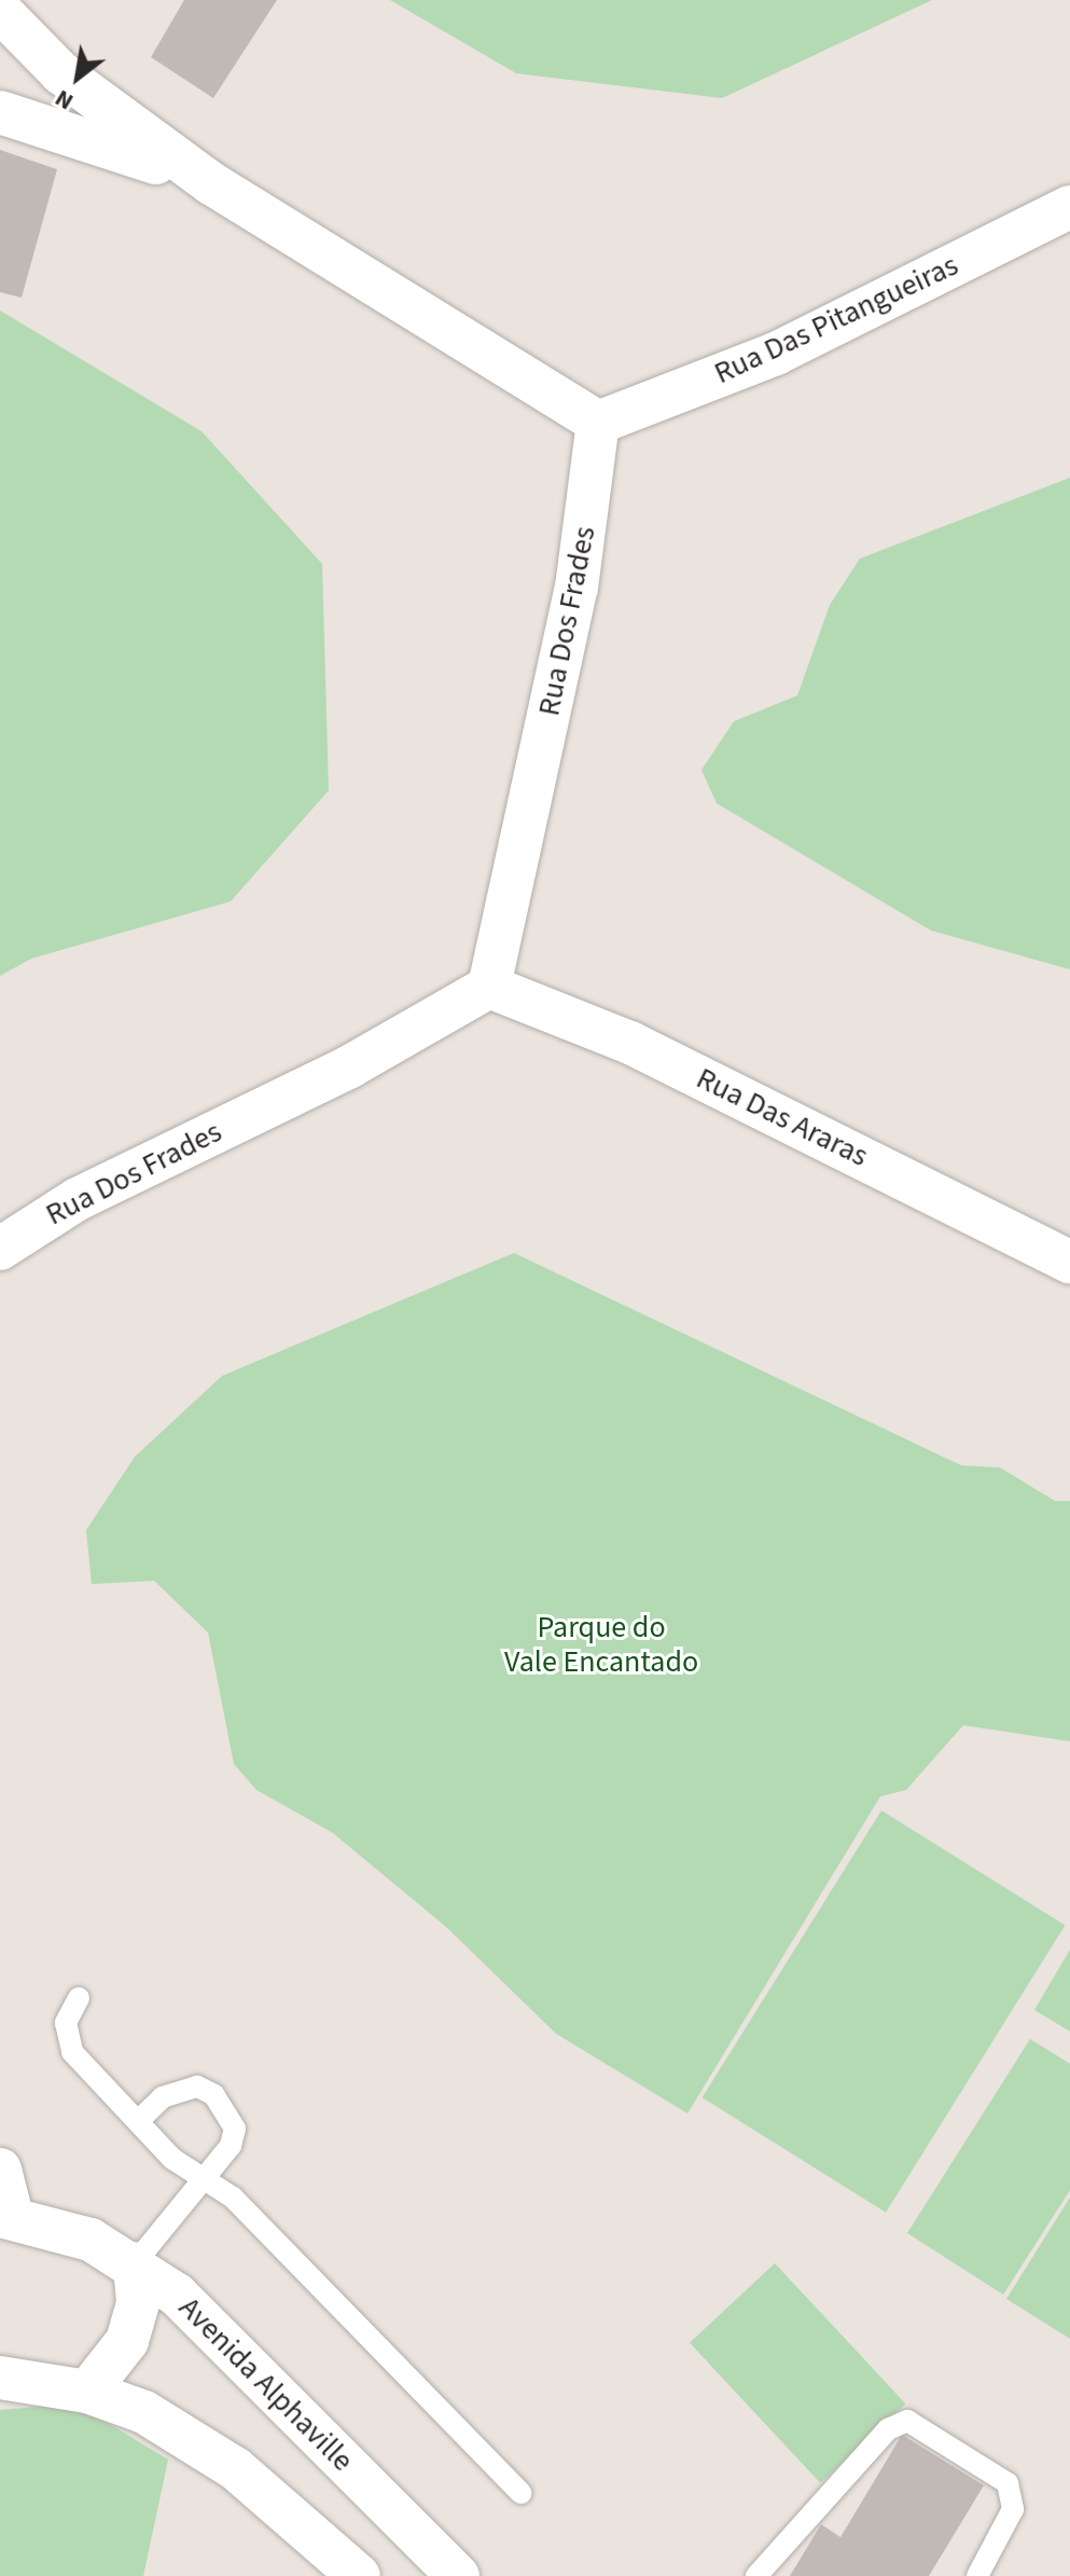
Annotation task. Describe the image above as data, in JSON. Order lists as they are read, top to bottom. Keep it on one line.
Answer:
{"streets":{"street":["Rua Das Pitangueiras","Rua Dos Frades","Rua Das Araras","Avenida Alphaville"]},"crossings":[["Rua Das Pitangueiras","Rua Dos Frades"],["Rua Dos Frades","Rua Das Araras"]],"parks":["Parque do Vale Encantado"],"north":"bottom left"}
